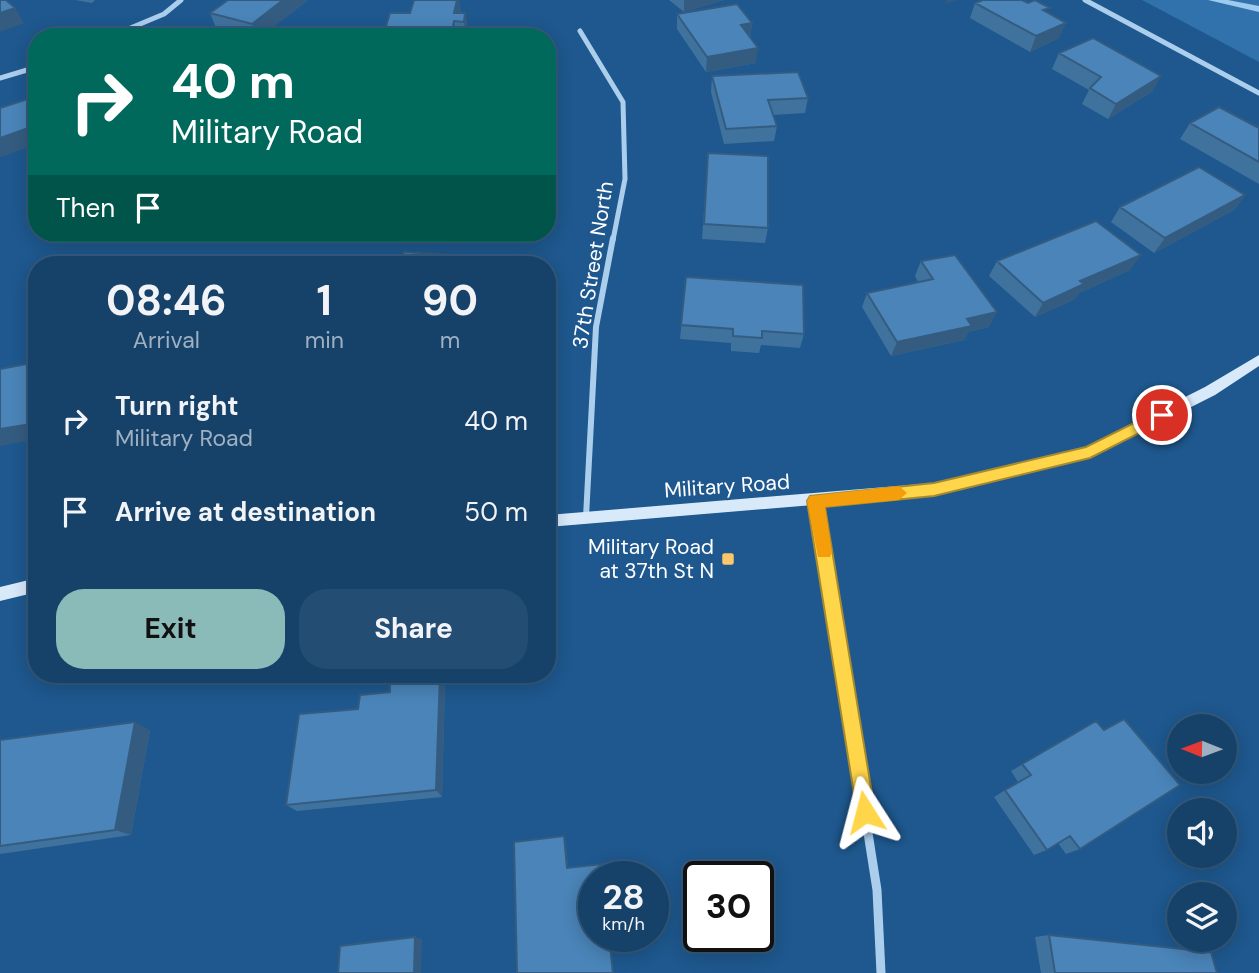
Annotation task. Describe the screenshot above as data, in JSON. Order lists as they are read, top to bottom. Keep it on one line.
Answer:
{"streets":{"main road":["Military Road"],"street":["37th Street North"]},"crossings":[["37th Street North","Military Road"]],"places":{"transit":["Military Road at 37th St N"]},"north":"left","page":{"turn":["40 m","Military Road"],"then":"Then","eta":["08:46","Arrival","1","min","90","m"],"list":[{"name":"Turn right","note":"Military Road","value":"40 m"},{"name":"Arrive at destination","value":"50 m"}],"buttons":["Exit","Share"],"speed":"28 km/h","limit":"30"}}
